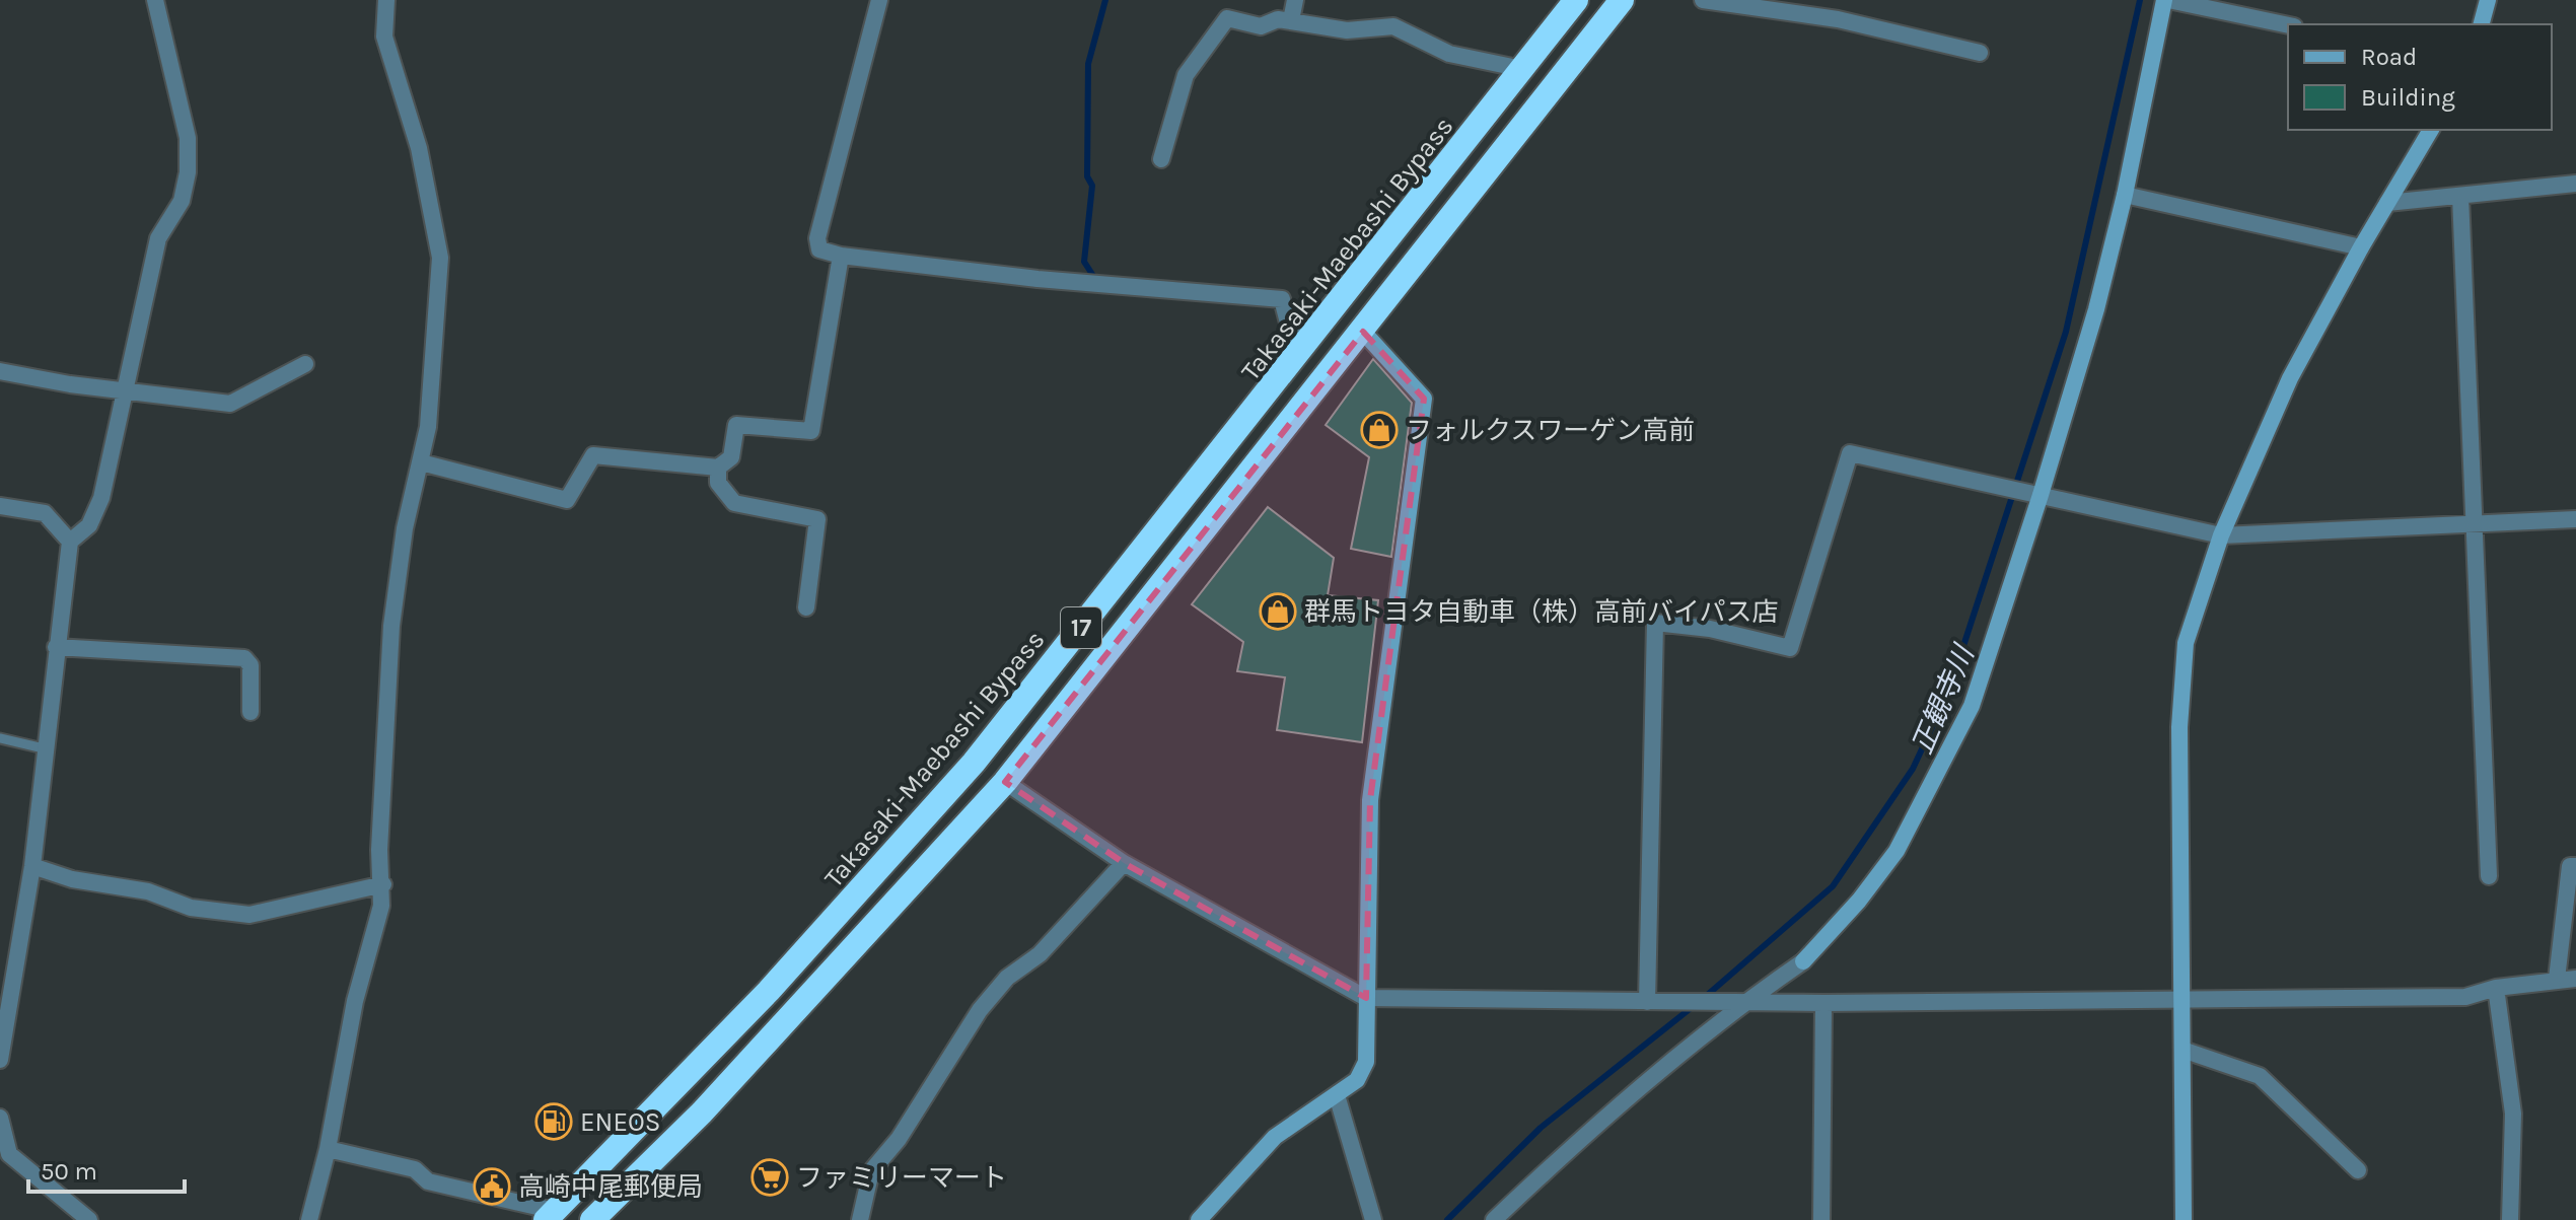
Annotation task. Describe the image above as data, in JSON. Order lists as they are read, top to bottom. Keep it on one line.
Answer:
{"streets":{"highway":["Takasaki-Maebashi Bypass","17"]},"water":["正観寺川"],"places":{"shop":["フォルクスワーゲン高前","群馬トヨタ自動車（株）高前バイパス店"],"fuel station":["ENEOS"],"supermarket":["ファミリーマート"],"public building":["高崎中尾郵便局"]},"legend":["Road","Building"],"scale_bar":"50 m"}
